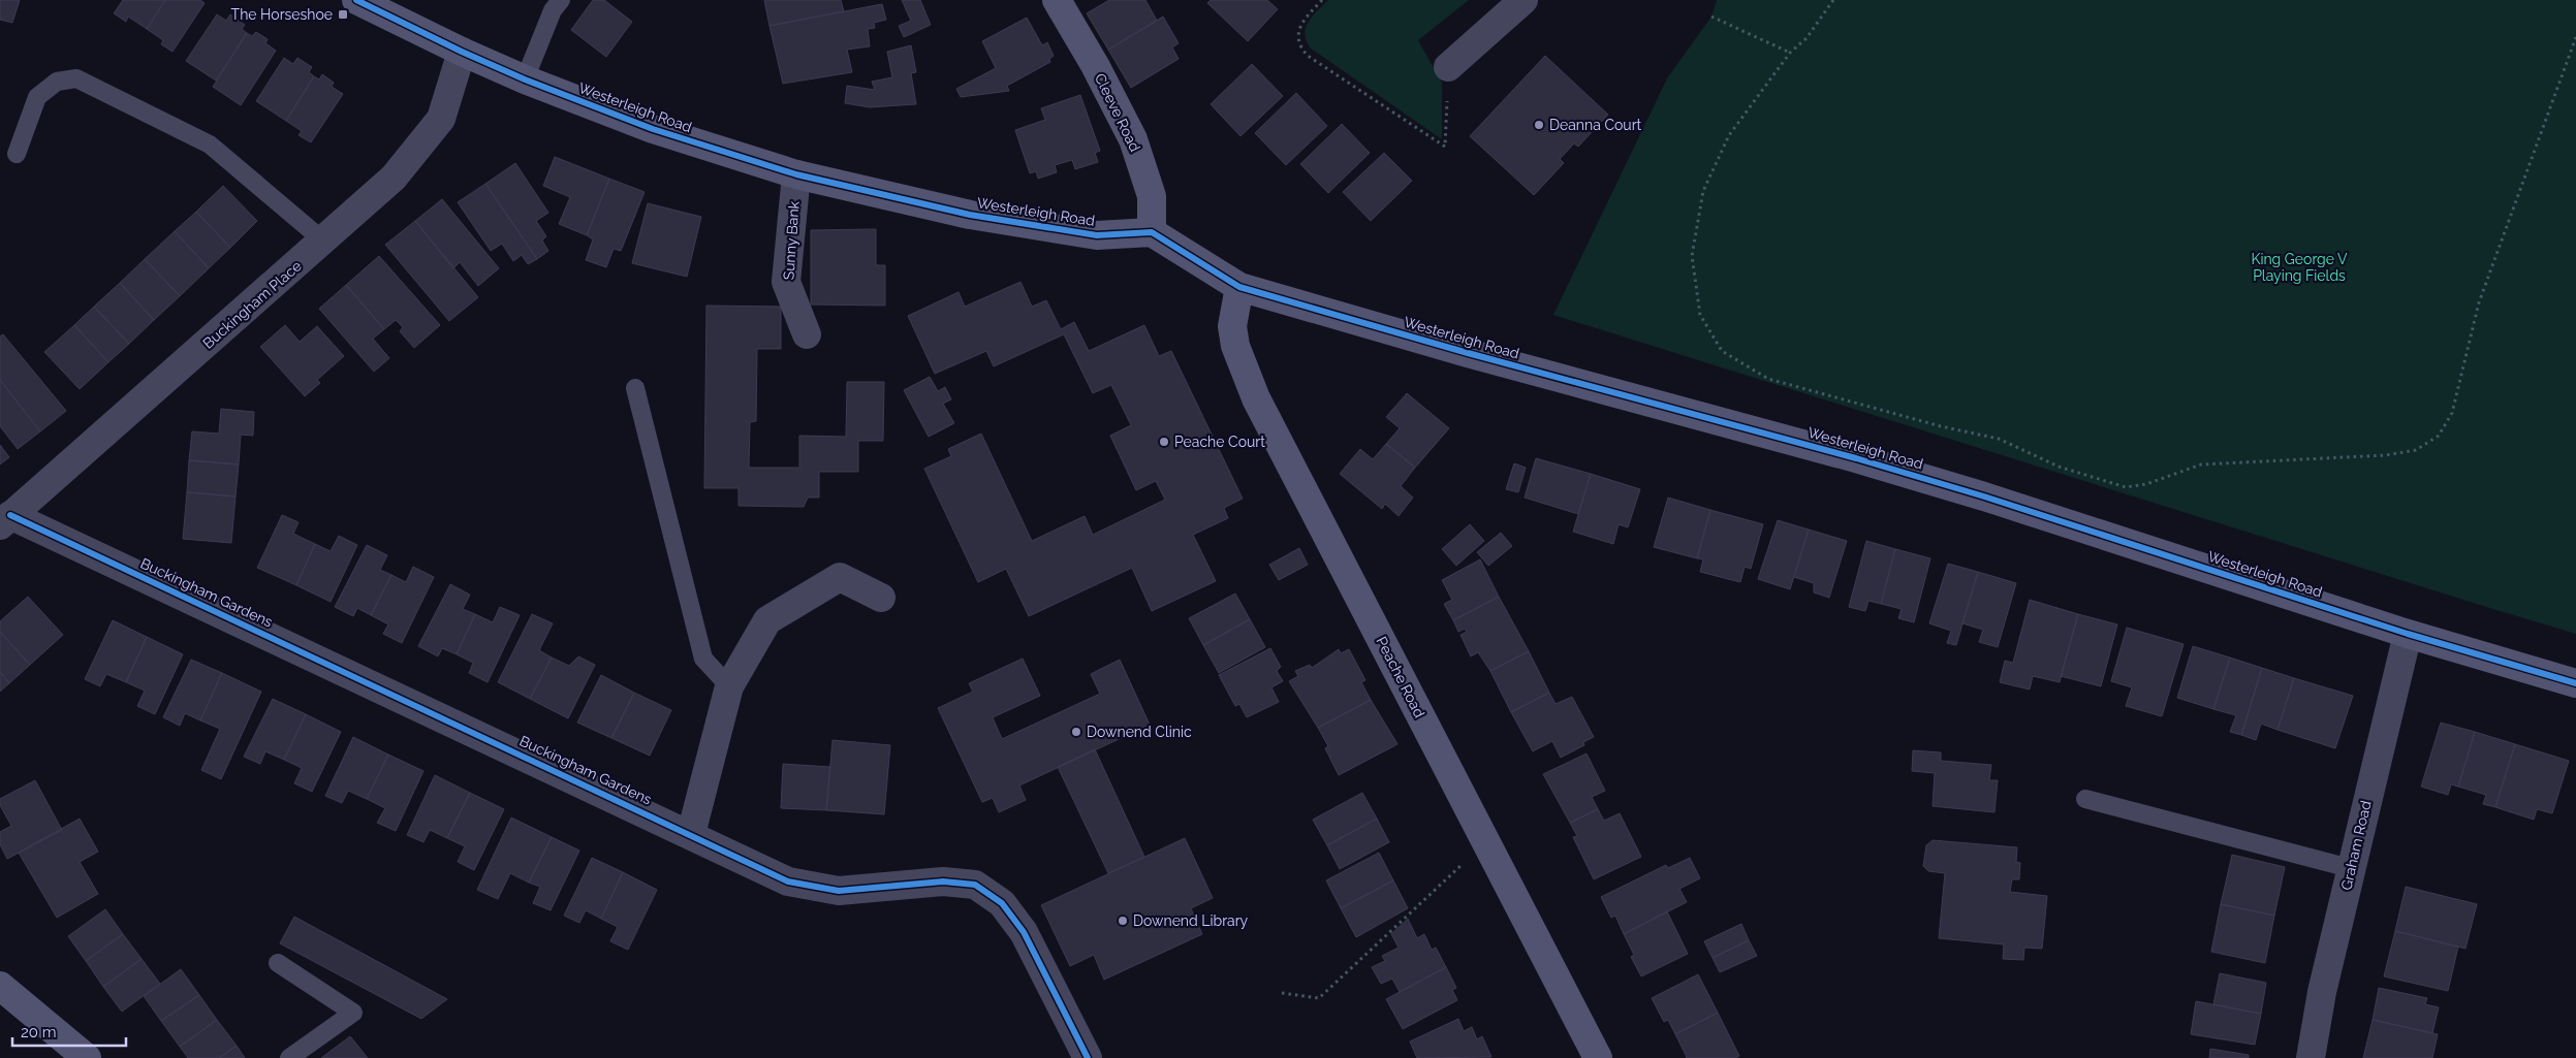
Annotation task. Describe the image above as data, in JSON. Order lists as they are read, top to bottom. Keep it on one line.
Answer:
{"streets":{"street":["Westerleigh Road","Cleeve Road","Sunny Bank","Buckingham Place","Buckingham Gardens","Peache Road","Graham Road"]},"crossings":[["Westerleigh Road","Cleeve Road"],["Westerleigh Road","Sunny Bank"],["Westerleigh Road","Buckingham Place"],["Westerleigh Road","Peache Road"],["Westerleigh Road","Graham Road"],["Buckingham Place","Buckingham Gardens"]],"parks":["King George V Playing Fields"],"places":{"transit":["The Horseshoe"],"other":["Deanna Court","Peache Court","Downend Clinic","Downend Library"]},"scale_bar":"20 m"}
